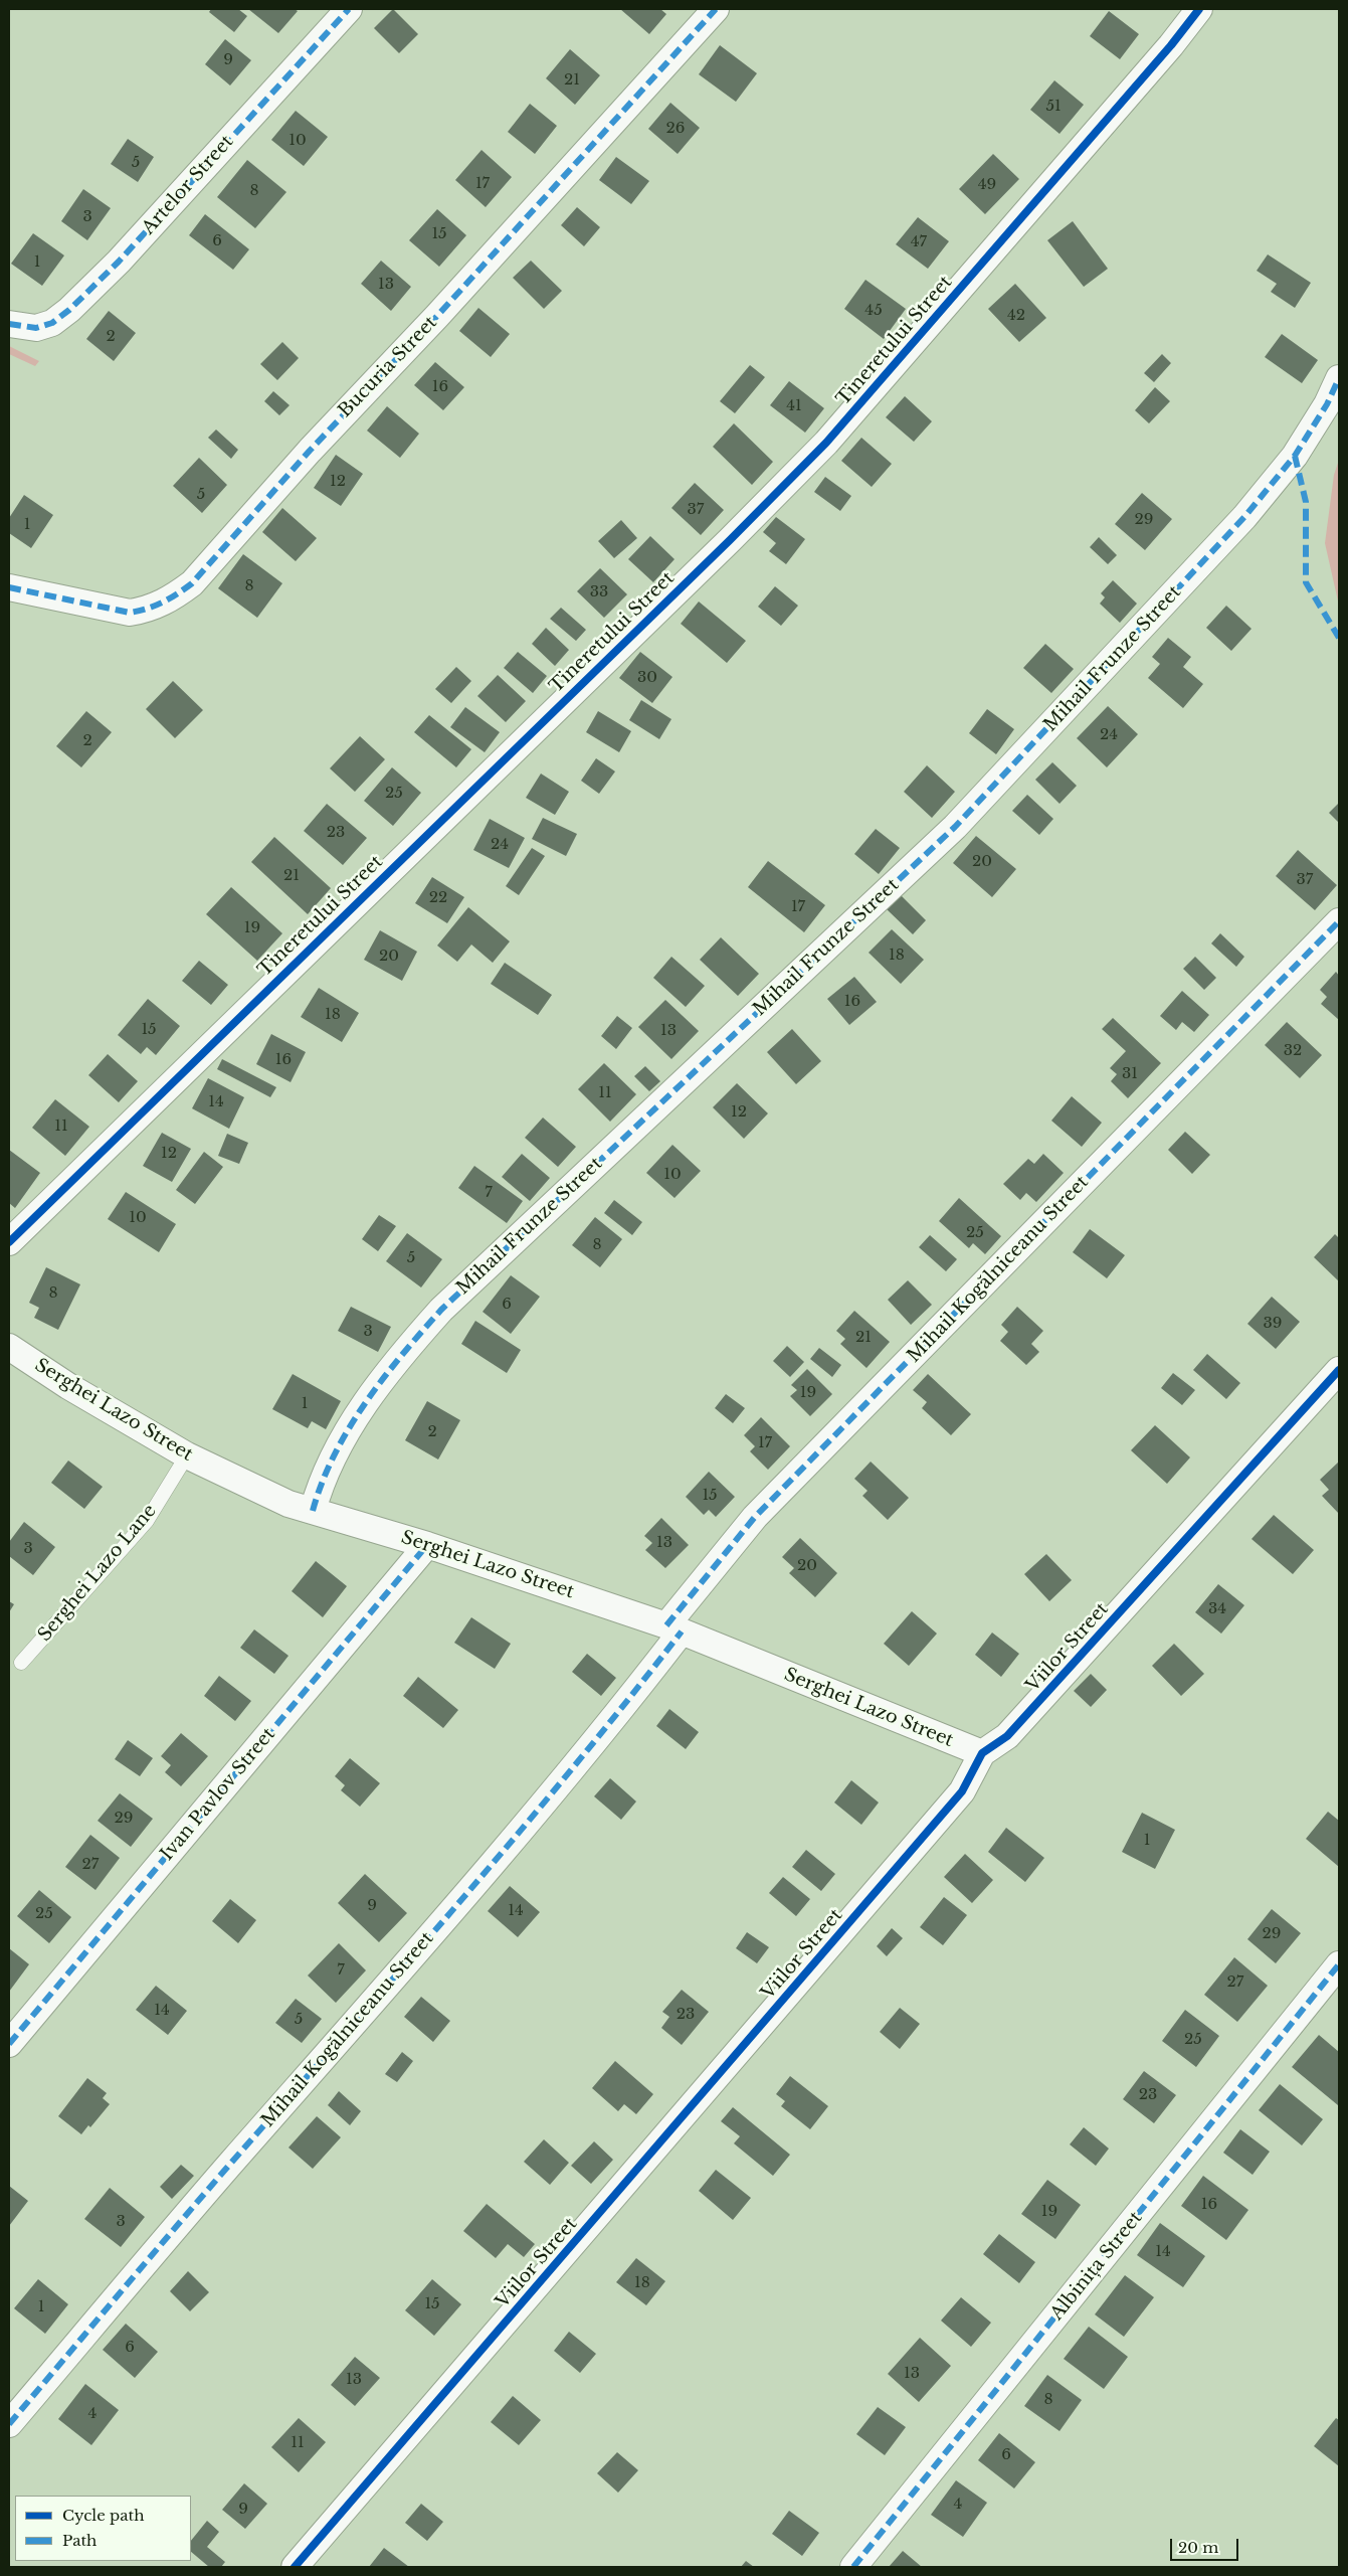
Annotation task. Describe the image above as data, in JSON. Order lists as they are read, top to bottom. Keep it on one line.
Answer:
{"streets":{"street":["Artelor Street","Tineretului Street","Bucuria Street","Mihail Frunze Street","Mihail Kogălniceanu Street","Serghei Lazo Street","Viilor Street","Ivan Pavlov Street","Albinița Street"],"lane":["Serghei Lazo Lane"]},"crossings":[["Mihail Frunze Street","Serghei Lazo Street"],["Mihail Kogălniceanu Street","Serghei Lazo Street"],["Serghei Lazo Street","Serghei Lazo Lane"],["Serghei Lazo Street","Viilor Street"],["Serghei Lazo Street","Ivan Pavlov Street"]],"house_numbers":["9","21","51","26","10","5","17","49","8","3","15","6","47","1","13","45","42","2","16","41","12","5","37","29","1","8","33","30","24","2","25","23","24","20","21","37","22","17","19","18","20","16","18","15","13","32","16","31","11","14","12","11","12","10","7","10","25","8","5","8","6","39","3","21","19","1","2","17","15","13","3","20","34","29","1","27","9","14","25","29","7","27","14","23","5","25","23","16","19","3","14","18","15","1","6","13","13","8","4","11","6","4","9"],"legend":["Cycle path","Path"],"scale_bar":"20 m"}
